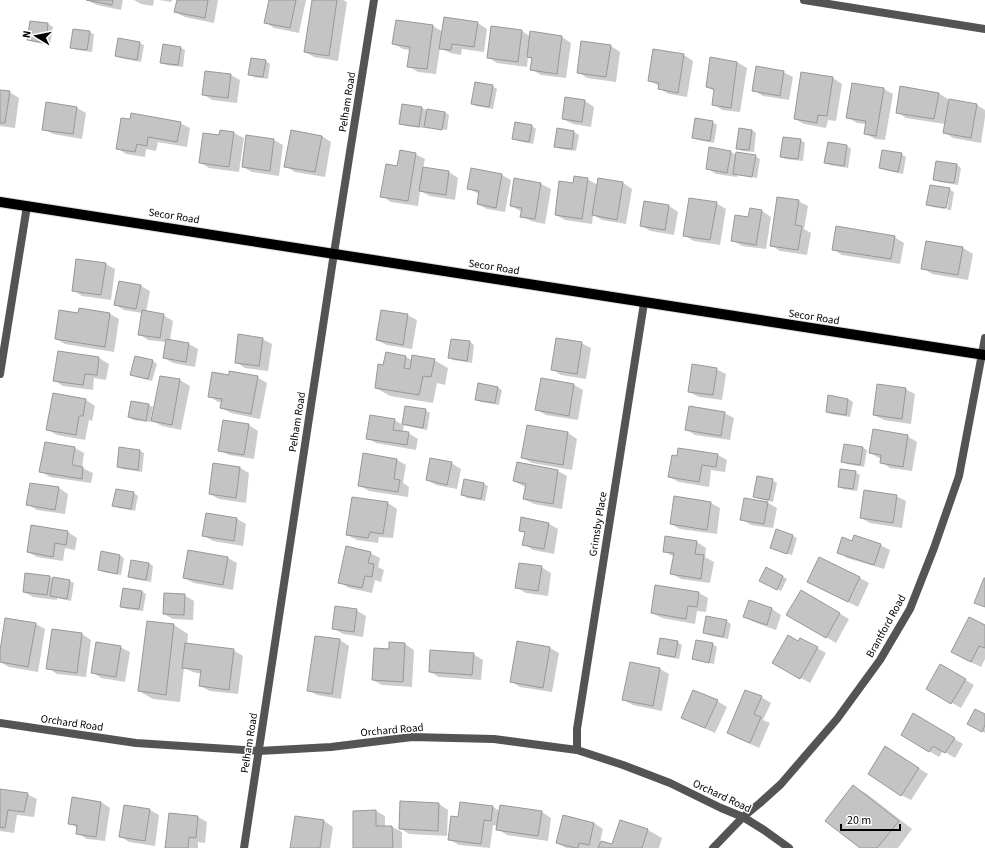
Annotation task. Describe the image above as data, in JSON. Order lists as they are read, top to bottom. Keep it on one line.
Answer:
{"streets":{"main road":["Secor Road"],"street":["Pelham Road","Grimsby Place","Brantford Road","Orchard Road"]},"crossings":[["Pelham Road","Secor Road"],["Pelham Road","Orchard Road"],["Secor Road","Grimsby Place"],["Secor Road","Brantford Road"],["Grimsby Place","Orchard Road"],["Brantford Road","Orchard Road"]],"scale_bar":"20 m","north":"left"}
